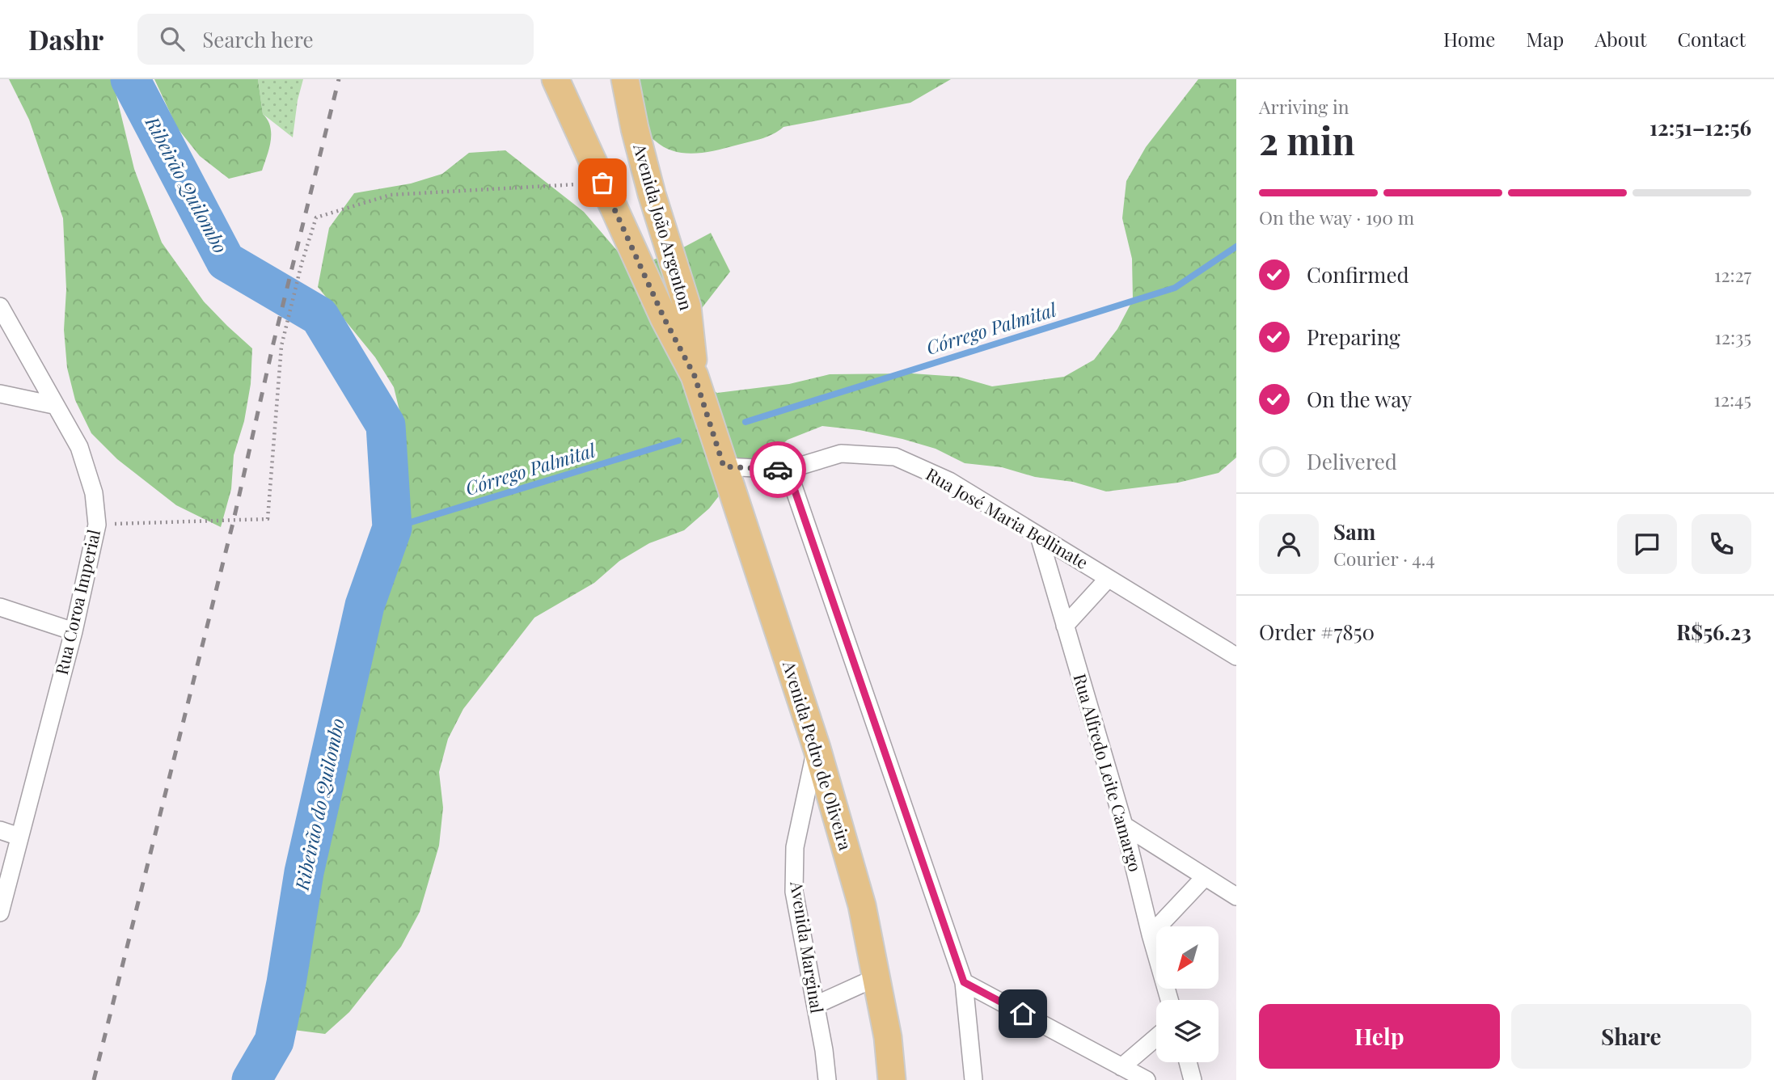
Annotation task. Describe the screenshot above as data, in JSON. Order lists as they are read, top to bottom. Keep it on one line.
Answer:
{"streets":{"main road":["Avenida João Argenton","Avenida Pedro de Oliveira"],"street":["Rua José Maria Bellinate","Rua Coroa Imperial","Rua Alfredo Leite Camargo","Avenida Marginal"]},"crossings":[["Avenida João Argenton","Avenida Pedro de Oliveira"],["Rua José Maria Bellinate","Avenida Pedro de Oliveira"],["Rua José Maria Bellinate","Rua Alfredo Leite Camargo"],["Avenida Pedro de Oliveira","Avenida Marginal"]],"water":["Ribeirão Quilombo","Córrego Palmital","Ribeirão do Quilombo"],"north":"bottom left","page":{"header":"Dashr","search":"Search here","nav":["Home","Map","About","Contact"],"heading":["2 min","Arriving in","12:51–12:56"],"panel":["Sam","Courier · 4.4","Order #7850","R$56.23"],"bar":"On the way · 190 m","list":[["Confirmed","12:27"],["Preparing","12:35"],["On the way","12:45"],"Delivered"],"buttons":["Help","Share"]}}
